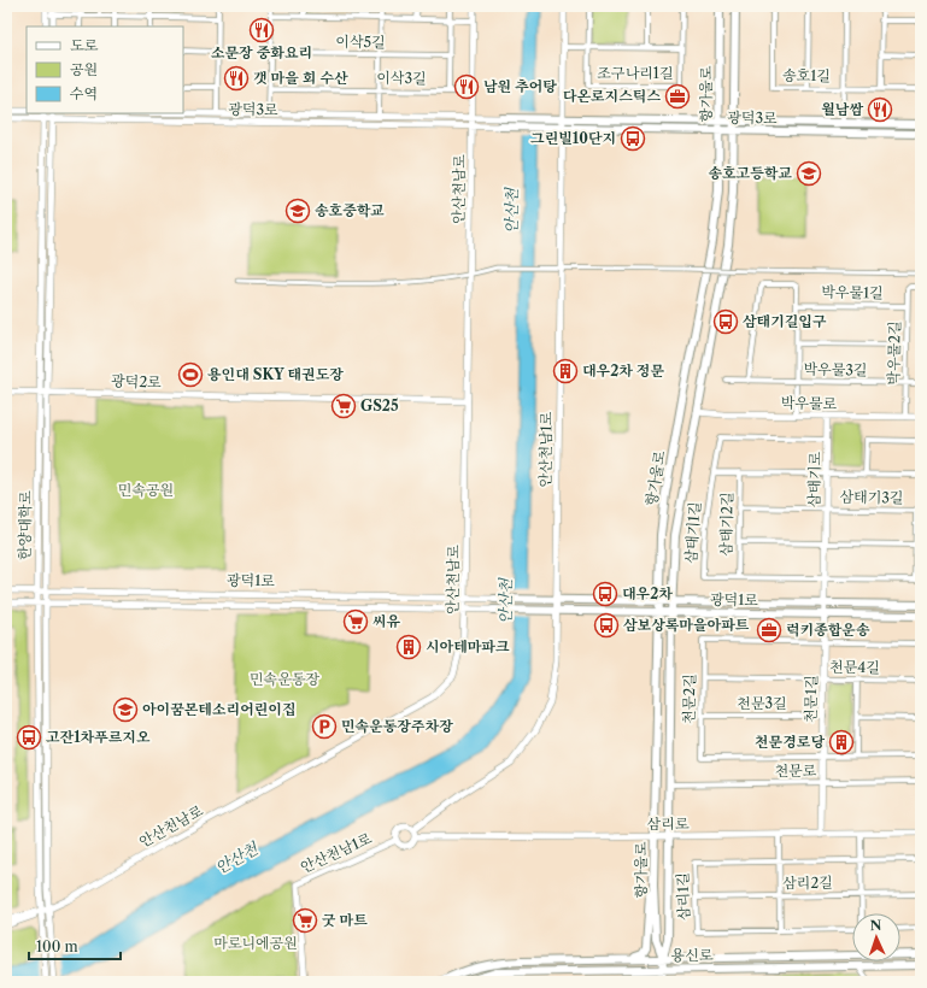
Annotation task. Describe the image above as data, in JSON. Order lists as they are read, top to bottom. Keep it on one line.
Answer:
{"streets":{"main road":["항가울로","광덕3로","광덕1로","용신로"],"street":["이삭5길","조구나리1길","송호1길","이삭3길","안산천남로","박우물1길","박우물2길","박우물3길","광덕2로","박우물로","안산천남1로","삼태기로","삼태기3길","삼태기2길","한양대학로","삼태기1길","천문4길","천문2길","천문1길","천문3길","천문로","삼리로","삼리2길","삼리1길"]},"crossings":[["이삭3길","안산천남로"],["항가울로","광덕3로"],["항가울로","박우물로"],["항가울로","광덕1로"],["항가울로","천문로"],["항가울로","삼리로"],["항가울로","용신로"],["광덕3로","안산천남로"],["광덕3로","안산천남1로"],["광덕3로","한양대학로"],["안산천남로","광덕2로"],["안산천남로","한양대학로"],["안산천남로","광덕1로"],["박우물1길","박우물2길"],["박우물2길","박우물3길"],["박우물2길","박우물로"],["광덕2로","한양대학로"],["박우물로","삼태기로"],["안산천남1로","광덕1로"],["안산천남1로","삼리로"],["삼태기로","삼태기3길"],["삼태기로","삼태기2길"],["삼태기로","삼태기1길"],["삼태기로","광덕1로"],["삼태기로","천문1길"],["삼태기3길","삼태기2길"],["삼태기3길","삼태기1길"],["삼태기2길","삼태기1길"],["한양대학로","광덕1로"],["광덕1로","천문1길"],["천문4길","천문2길"],["천문4길","천문1길"],["천문2길","천문1길"],["천문2길","천문3길"],["천문1길","천문3길"],["천문1길","천문로"],["천문1길","삼리로"],["삼리2길","삼리1길"]],"water":["안산천"],"parks":["민속공원","민속운동장","마로니에공원"],"places":{"restaurant":["소문장 중화요리","갯 마을 회 수산","남원 추어탕","월남쌈"],"office":["다온로지스틱스","럭키종합운송"],"bus stop":["그린빌10단지","삼태기길입구","대우2차","삼보상록마을아파트","고잔1차푸르지오"],"school or university":["송호고등학교","송호중학교","아이꿈몬테소리어린이집"],"building":["대우2차 정문","시아테마파크","천문경로당"],"sports":["용인대 SKY 태권도장"],"supermarket":["GS25","씨유","굿 마트"],"parking":["민속운동장주차장"]},"legend":["도로","공원","수역"],"scale_bar":"100 m","north":"top"}
